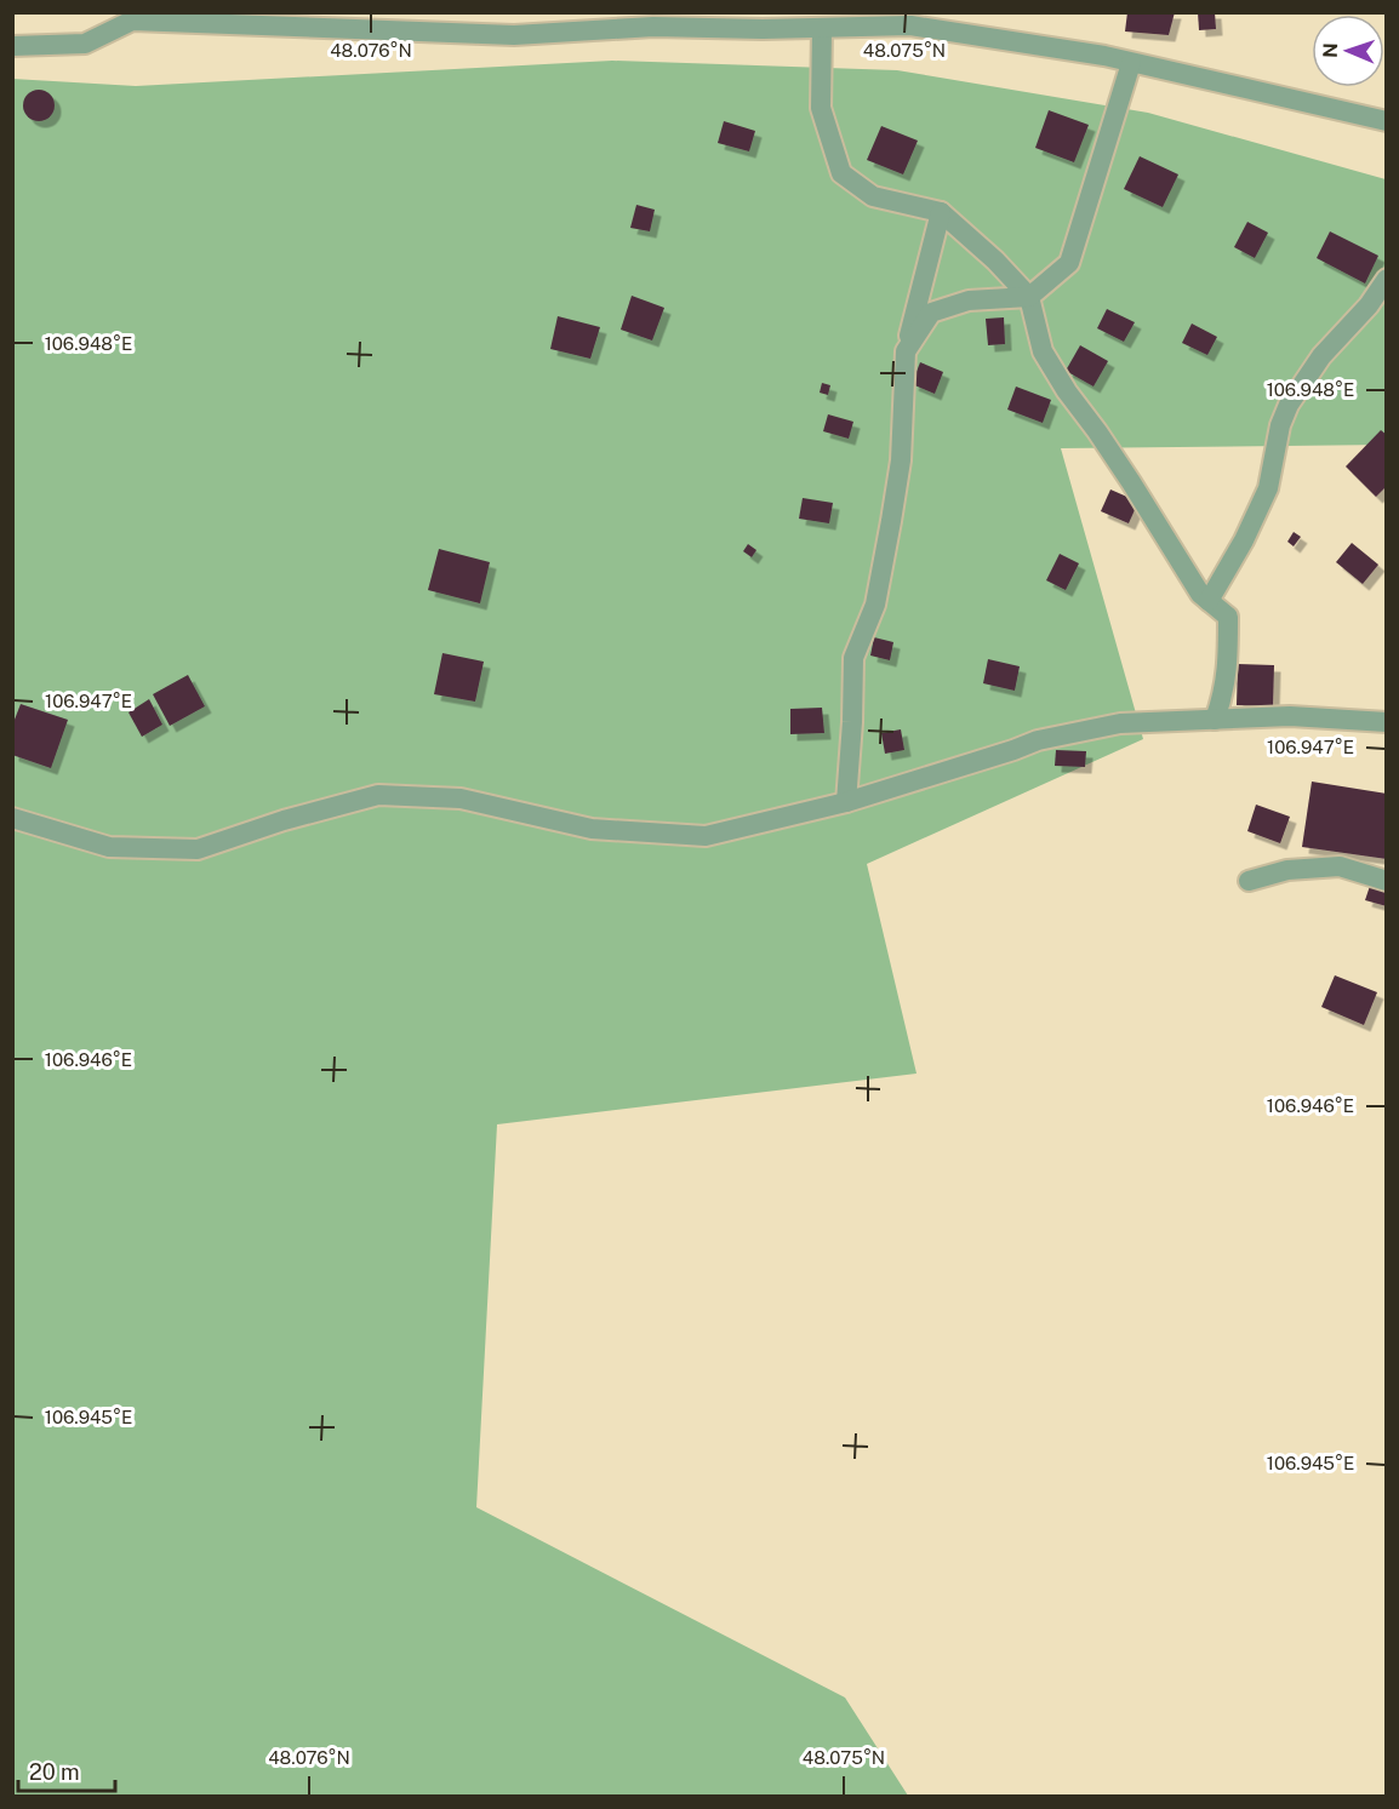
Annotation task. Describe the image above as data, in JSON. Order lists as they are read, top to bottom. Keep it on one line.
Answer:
{"scale_bar":"20 m","north":"left","coordinates":["48.076°N","48.075°N","106.948°E","106.947°E","106.946°E","106.945°E"]}
